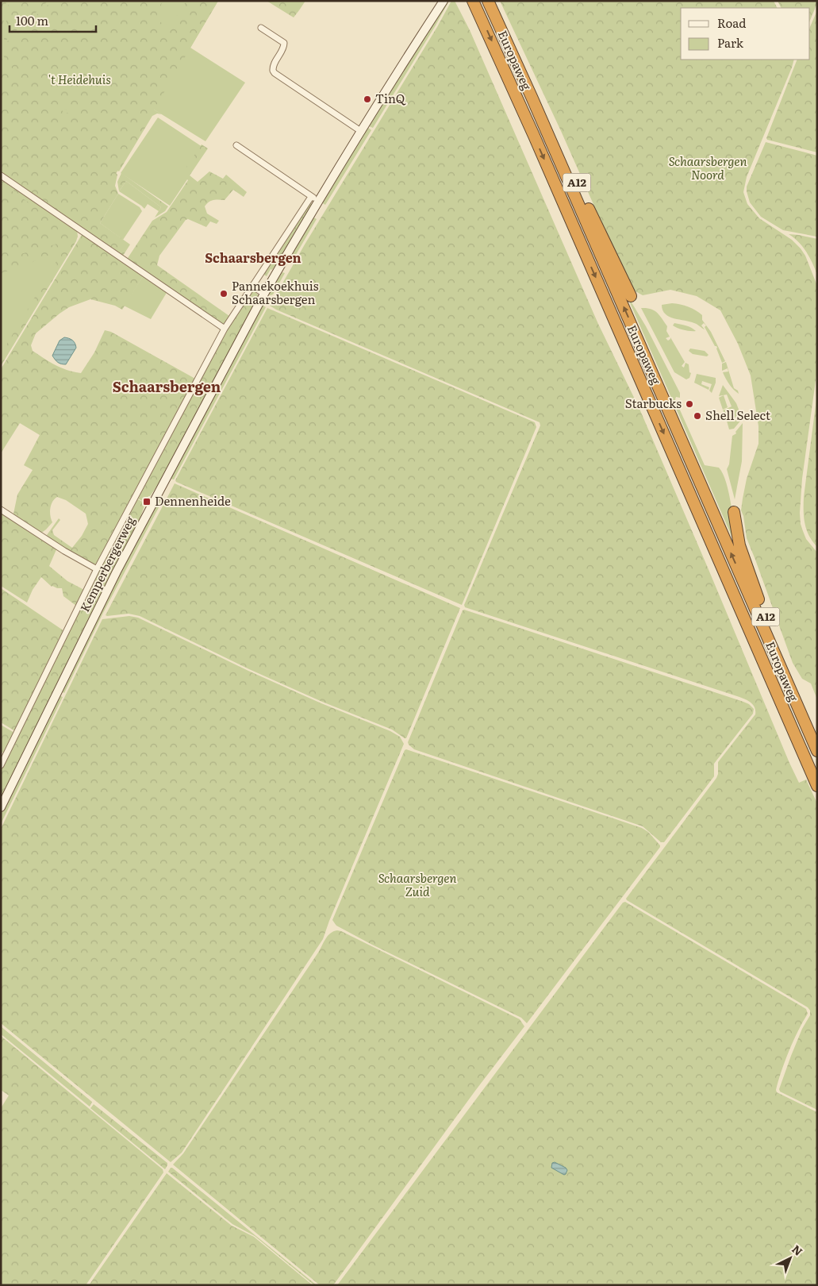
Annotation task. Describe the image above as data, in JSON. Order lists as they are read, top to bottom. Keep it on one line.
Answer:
{"streets":{"highway":["Europaweg","A12"],"main road":["Kemperbergerweg"]},"crossings":[["Europaweg","A12"]],"districts":["Schaarsbergen","Schaarsbergen"],"parks":["'t Heidehuis","Schaarsbergen Noord","Schaarsbergen Zuid"],"places":{"other":["TinQ","Pannekoekhuis Schaarsbergen","Starbucks","Shell Select"],"transit":["Dennenheide"]},"legend":["Road","Park"],"scale_bar":"100 m","north":"top right"}
